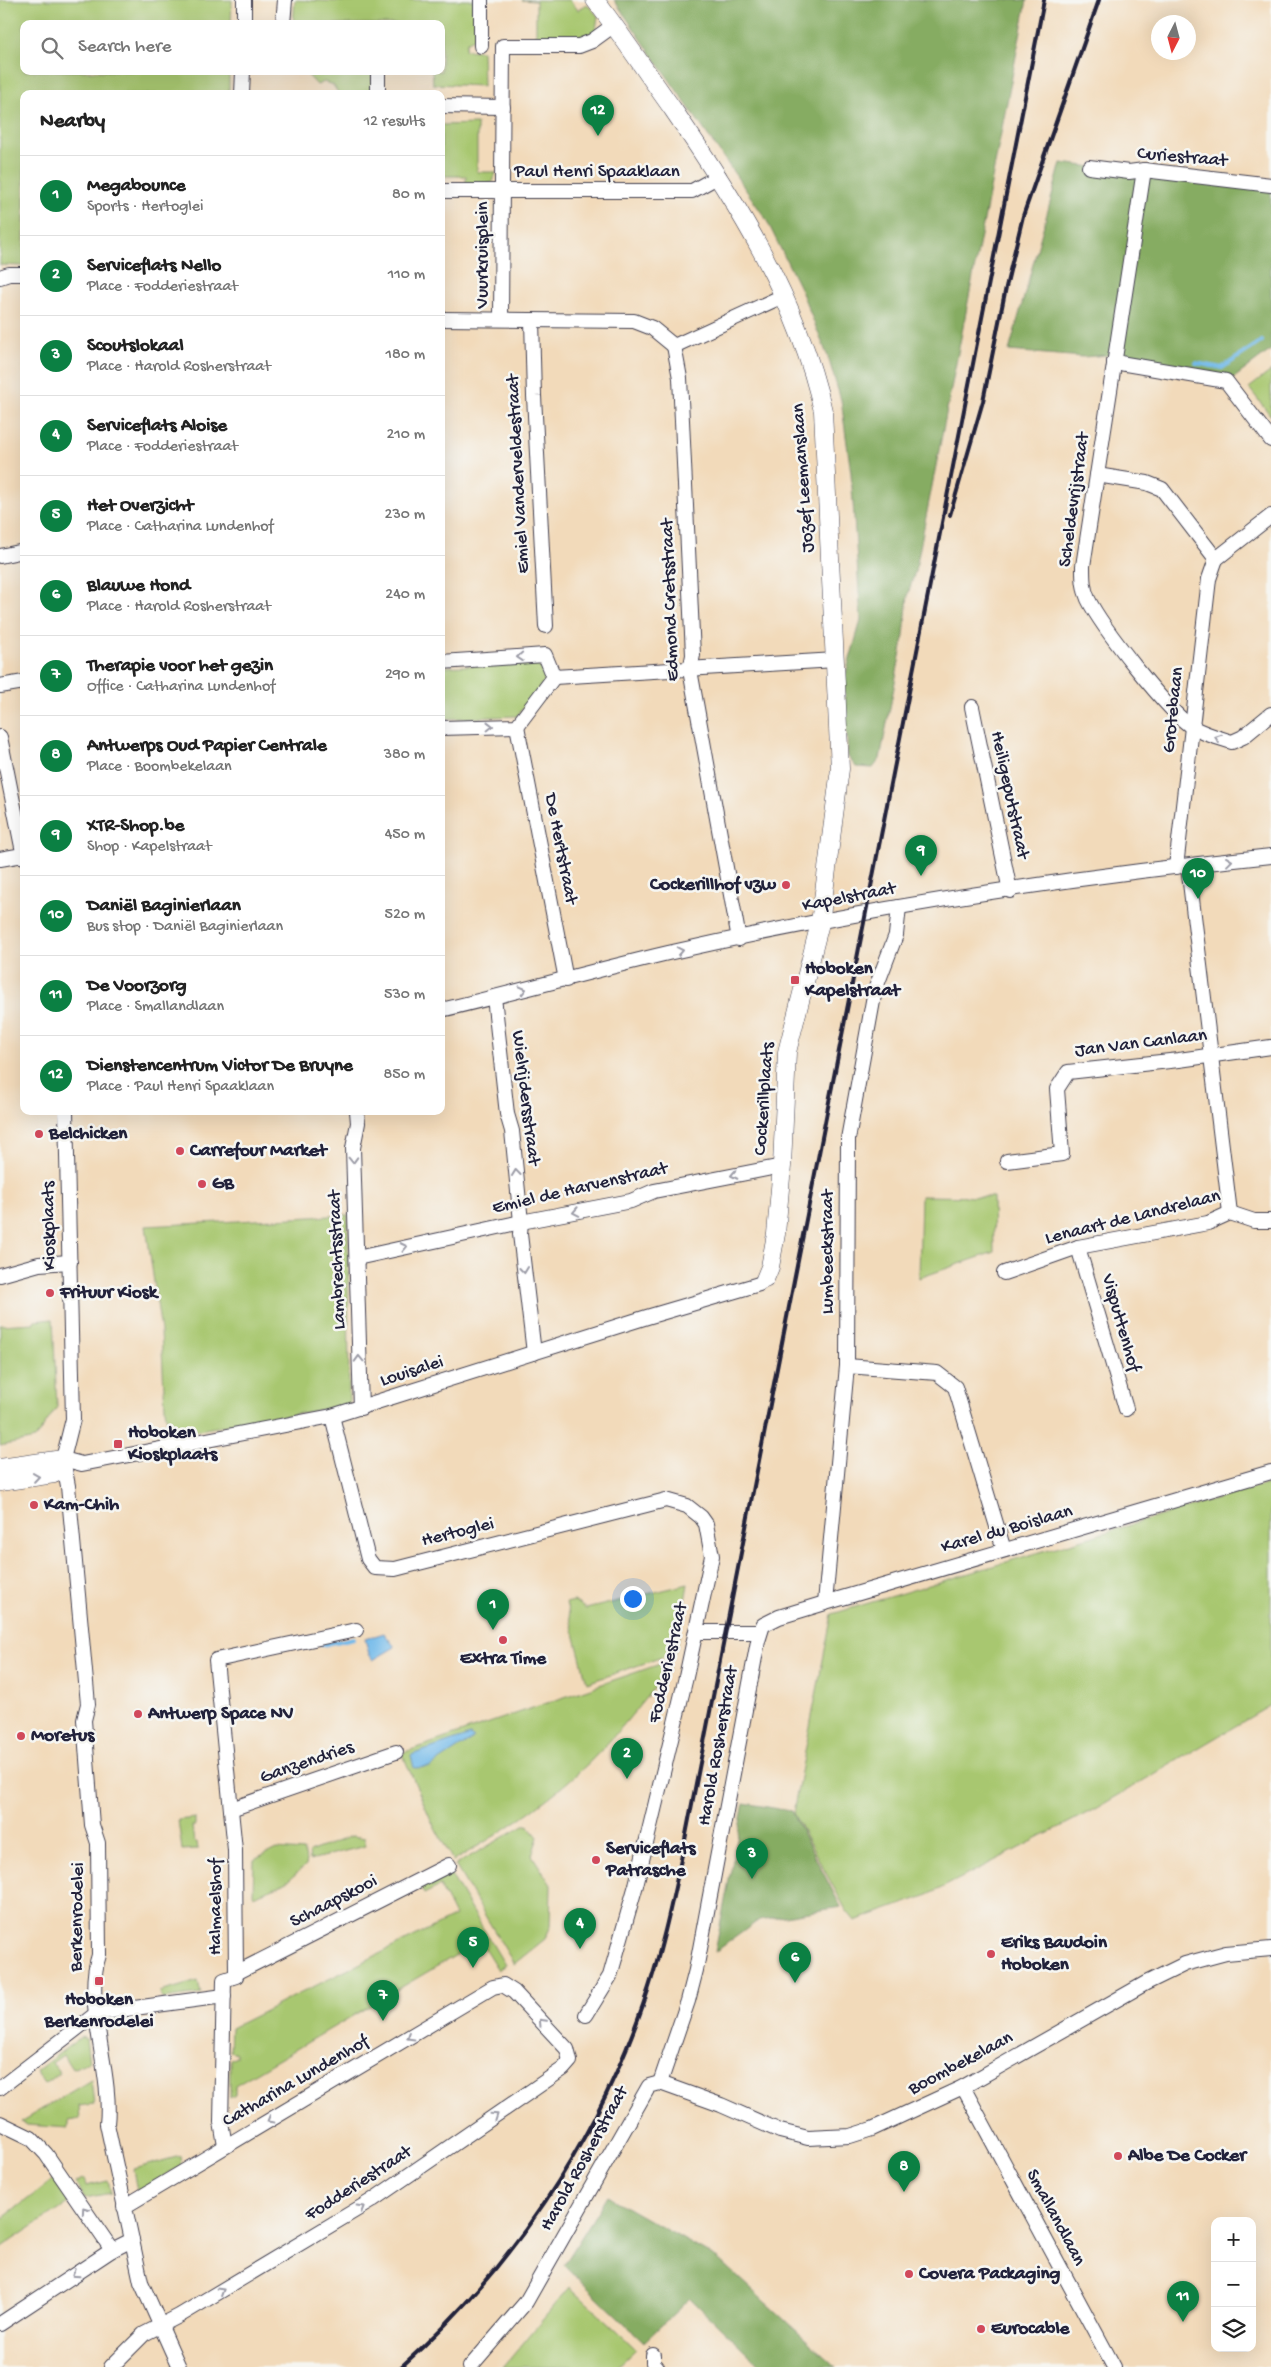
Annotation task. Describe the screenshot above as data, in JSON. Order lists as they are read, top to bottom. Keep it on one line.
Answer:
{"streets":{"street":["Curiestraat","Paul Henri Spaaklaan","Vuurkruisplein","Emiel Vanderveldestraat","Jozef Leemanslaan","Scheldevrijstraat","Edmond Cretsstraat","Grotebaan","Heiligeputstraat","De Hertstraat","Kapelstraat","Jan Van Canlaan","Wielrijdersstraat","Cockerillplaats","Emiel de Harvenstraat","Lenaart de Landrelaan","Kioskplaats","Lumbeeckstraat","Lambrechtsstraat","Visputtenhof","Louisalei","Karel du Boislaan","Hertoglei","Fodderiestraat","Harold Rosherstraat","Ganzendries","Schaapskooi","Halmaelshof","Berkenrodelei","Boombekelaan","Catharina Lundenhof","Smallandlaan"]},"crossings":[["Curiestraat","Scheldevrijstraat"],["Paul Henri Spaaklaan","Vuurkruisplein"],["Paul Henri Spaaklaan","Jozef Leemanslaan"],["Jozef Leemanslaan","Kapelstraat"],["Jozef Leemanslaan","Cockerillplaats"],["Scheldevrijstraat","Grotebaan"],["Edmond Cretsstraat","Kapelstraat"],["Grotebaan","Kapelstraat"],["Grotebaan","Jan Van Canlaan"],["Grotebaan","Lenaart de Landrelaan"],["Heiligeputstraat","Kapelstraat"],["De Hertstraat","Kapelstraat"],["Kapelstraat","Wielrijdersstraat"],["Kapelstraat","Cockerillplaats"],["Kapelstraat","Lumbeeckstraat"],["Wielrijdersstraat","Emiel de Harvenstraat"],["Wielrijdersstraat","Louisalei"],["Cockerillplaats","Emiel de Harvenstraat"],["Cockerillplaats","Louisalei"],["Emiel de Harvenstraat","Lambrechtsstraat"],["Lenaart de Landrelaan","Visputtenhof"],["Kioskplaats","Louisalei"],["Kioskplaats","Berkenrodelei"],["Lumbeeckstraat","Karel du Boislaan"],["Lambrechtsstraat","Louisalei"],["Louisalei","Hertoglei"],["Louisalei","Berkenrodelei"],["Karel du Boislaan","Harold Rosherstraat"],["Hertoglei","Fodderiestraat"],["Fodderiestraat","Berkenrodelei"],["Fodderiestraat","Catharina Lundenhof"],["Harold Rosherstraat","Boombekelaan"],["Ganzendries","Halmaelshof"],["Schaapskooi","Halmaelshof"],["Halmaelshof","Catharina Lundenhof"],["Berkenrodelei","Catharina Lundenhof"],["Boombekelaan","Smallandlaan"]],"one_way":["Kapelstraat","Fodderiestraat","Catharina Lundenhof"],"places":{"other":["Cockerillhof vzw","Belchicken","Carrefour Market","GB","Frituur Kiosk","Kam-Chih","Extra Time","Antwerp Space NV","Moretus","Serviceflats Patrasche","Eriks Baudoin Hoboken","Albe De Cocker","Covera Packaging","Eurocable"],"transit":["Hoboken Kapelstraat","Hoboken Kioskplaats","Hoboken Berkenrodelei"]},"north":"bottom","page":{"search":"Search here","heading":["Nearby","12 results"],"pins":["12","9","10","1","2","3","4","5","6","7","8","11"],"list":[{"mark":"1","name":"Megabounce","note":"Sports · Hertoglei","value":"80 m"},{"mark":"2","name":"Serviceflats Nello","note":"Place · Fodderiestraat","value":"110 m"},{"mark":"3","name":"Scoutslokaal","note":"Place · Harold Rosherstraat","value":"180 m"},{"mark":"4","name":"Serviceflats Aloise","note":"Place · Fodderiestraat","value":"210 m"},{"mark":"5","name":"Het Overzicht","note":"Place · Catharina Lundenhof","value":"230 m"},{"mark":"6","name":"Blauwe Hond","note":"Place · Harold Rosherstraat","value":"240 m"},{"mark":"7","name":"Therapie voor het gezin","note":"Office · Catharina Lundenhof","value":"290 m"},{"mark":"8","name":"Antwerps Oud Papier Centrale","note":"Place · Boombekelaan","value":"380 m"},{"mark":"9","name":"XTR-Shop.be","note":"Shop · Kapelstraat","value":"450 m"},{"mark":"10","name":"Daniël Baginierlaan","note":"Bus stop · Daniël Baginierlaan","value":"520 m"},{"mark":"11","name":"De Voorzorg","note":"Place · Smallandlaan","value":"530 m"},{"mark":"12","name":"Dienstencentrum Victor De Bruyne","note":"Place · Paul Henri Spaaklaan","value":"850 m"}],"map_buttons":["+","−"]}}
